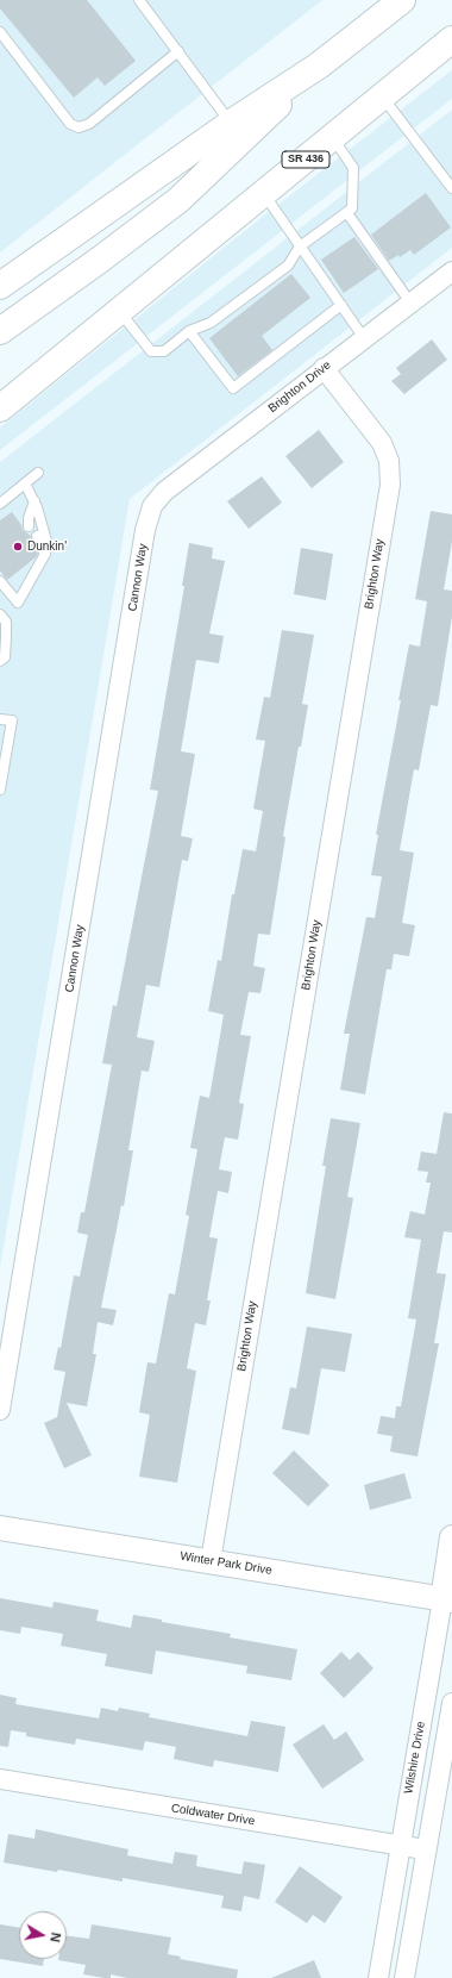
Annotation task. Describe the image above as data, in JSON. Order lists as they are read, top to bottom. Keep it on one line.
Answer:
{"streets":{"main road":["SR 436"],"street":["Brighton Drive","Brighton Way","Cannon Way","Winter Park Drive","Wilshire Drive","Coldwater Drive"]},"crossings":[["Brighton Drive","Brighton Way"],["Brighton Drive","Cannon Way"],["Brighton Way","Winter Park Drive"],["Winter Park Drive","Wilshire Drive"],["Wilshire Drive","Coldwater Drive"]],"places":["Dunkin'"],"north":"right"}
